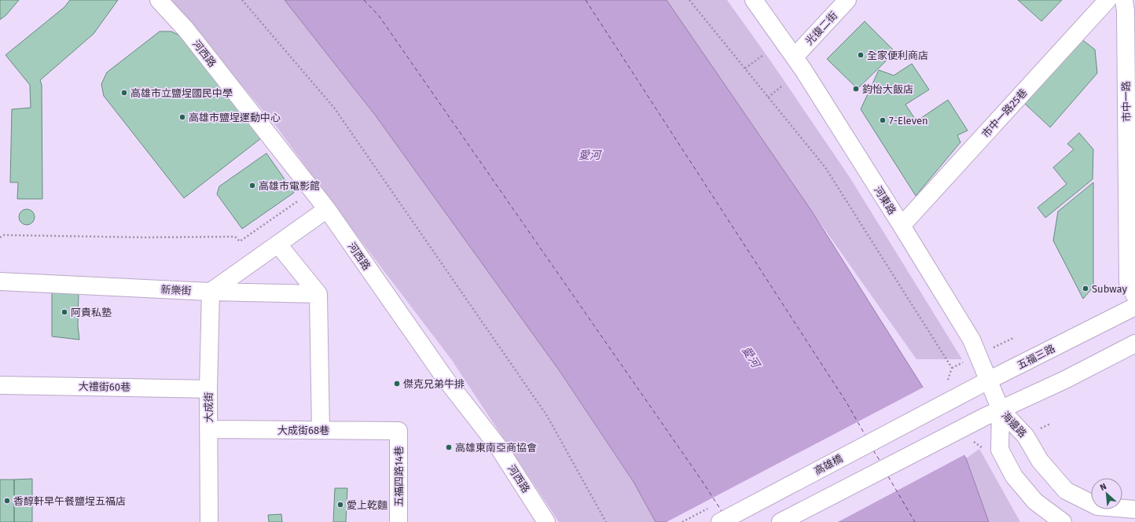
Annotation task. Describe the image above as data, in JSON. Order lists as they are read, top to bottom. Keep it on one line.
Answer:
{"streets":{"street":["光復二街","河西路","市中一路","市中一路25巷","河東路","新樂街","五福三路","大禮街60巷","大成街","海邊路","大成街68巷","高雄橋","五福四路14巷"]},"crossings":[["光復二街","河東路"],["市中一路25巷","河東路"],["河東路","五福三路"],["河東路","海邊路"],["新樂街","大成街"],["五福三路","高雄橋"],["大禮街60巷","大成街"],["大成街","大成街68巷"],["大成街68巷","五福四路14巷"]],"water":["愛河"],"places":["全家便利商店","鈞怡大飯店","高雄市立鹽埕國民中學","高雄市鹽埕運動中心","7-Eleven","高雄市電影館","Subway","阿貴私塾","傑克兄弟牛排","高雄東南亞商協會","香醇軒早午餐鹽埕五福店","愛上乾麵"],"north":"top left"}
